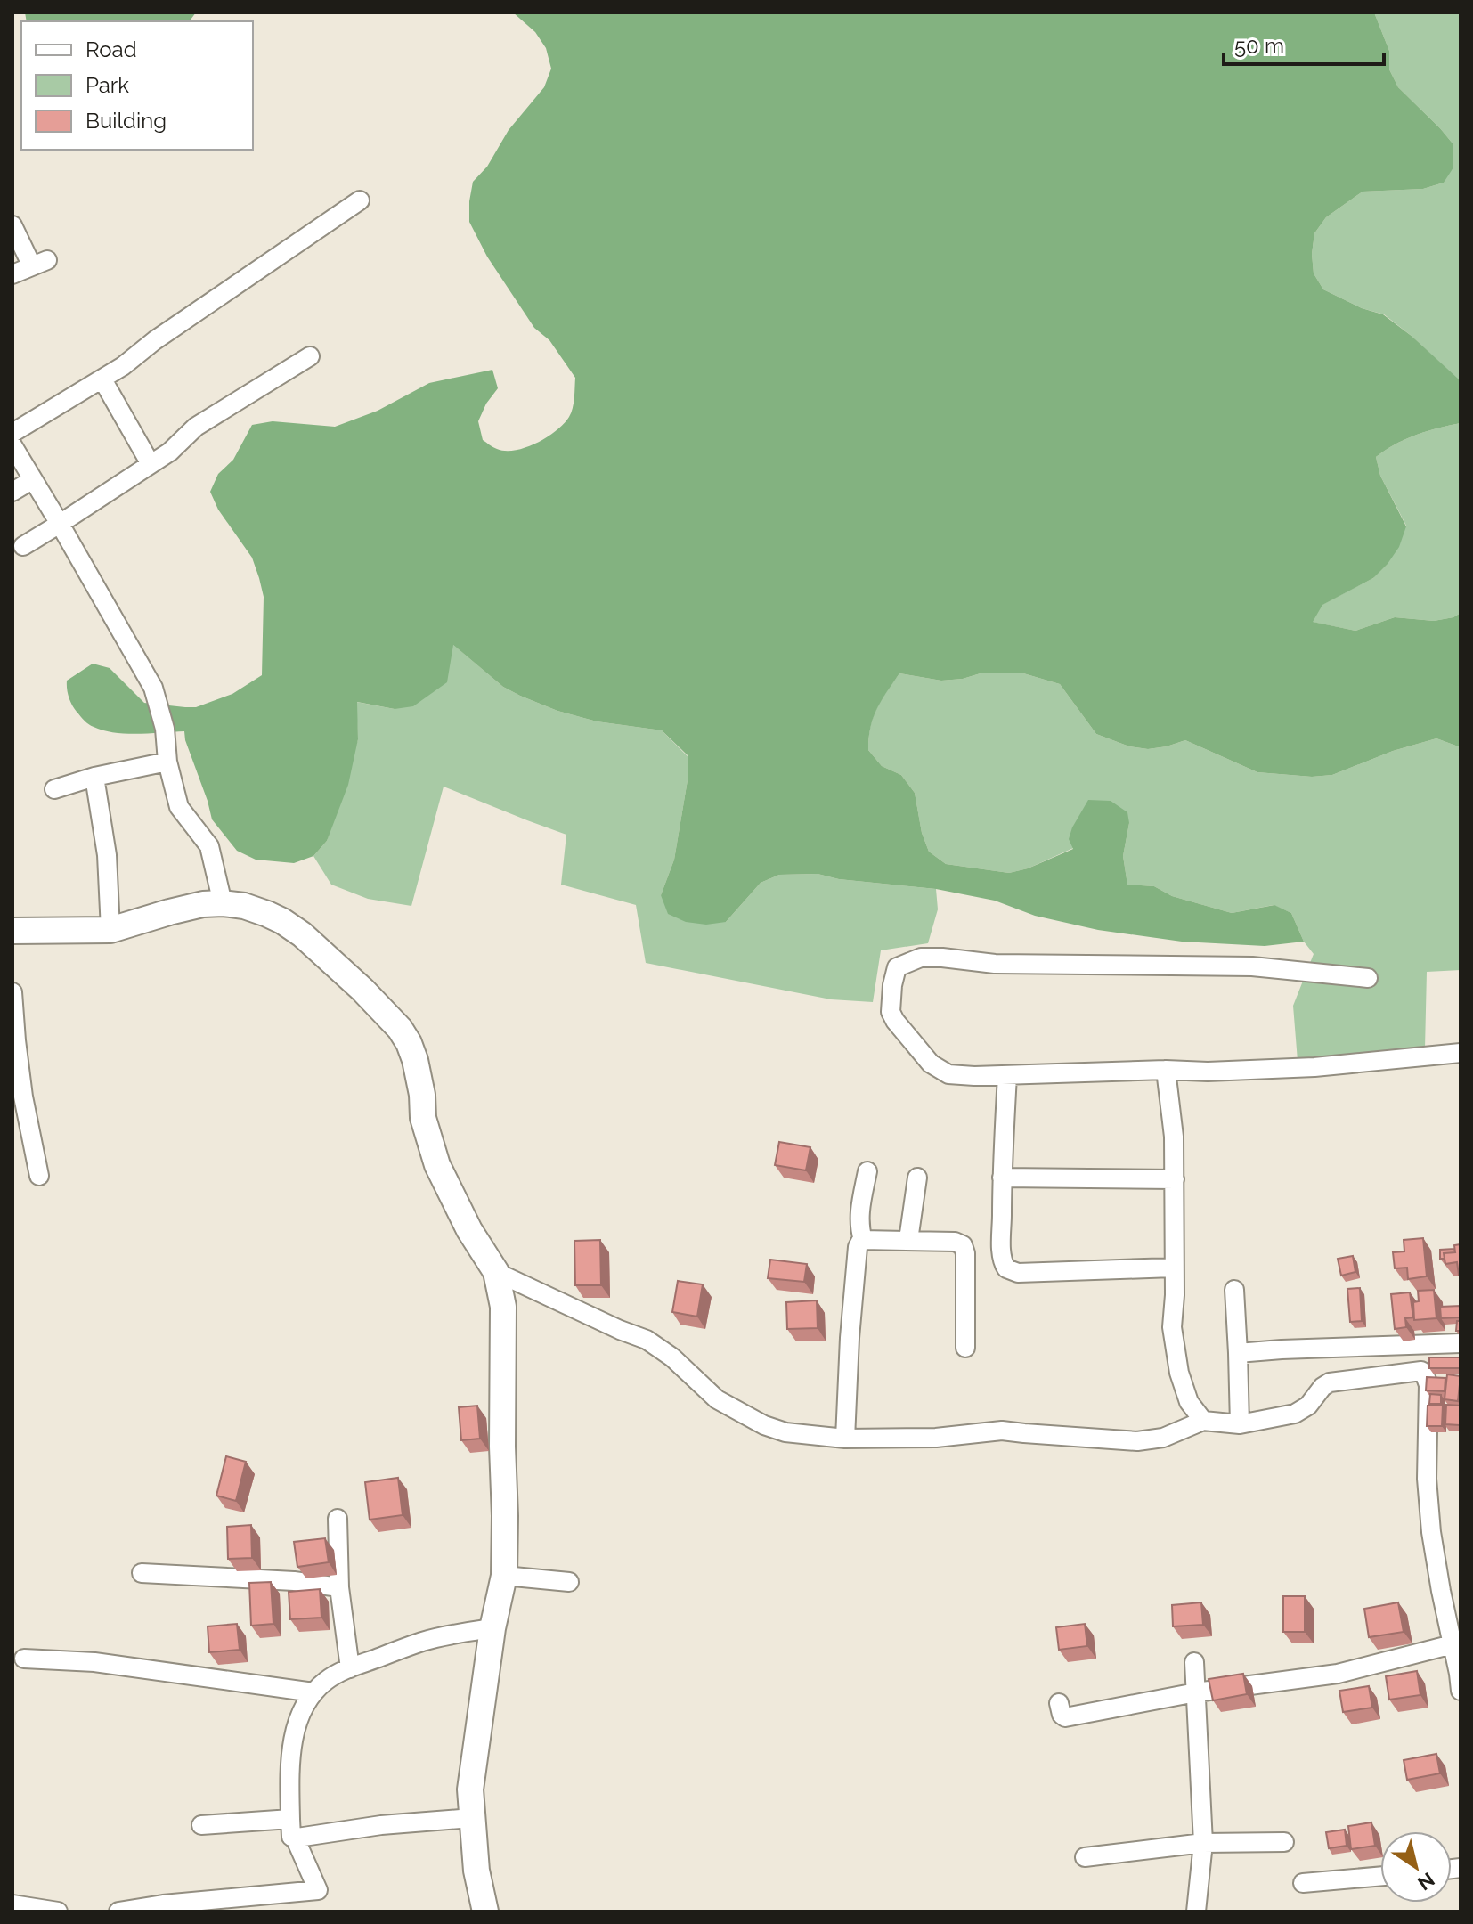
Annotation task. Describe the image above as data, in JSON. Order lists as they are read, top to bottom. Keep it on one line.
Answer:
{"legend":["Road","Park","Building"],"scale_bar":"50 m","north":"bottom right"}
